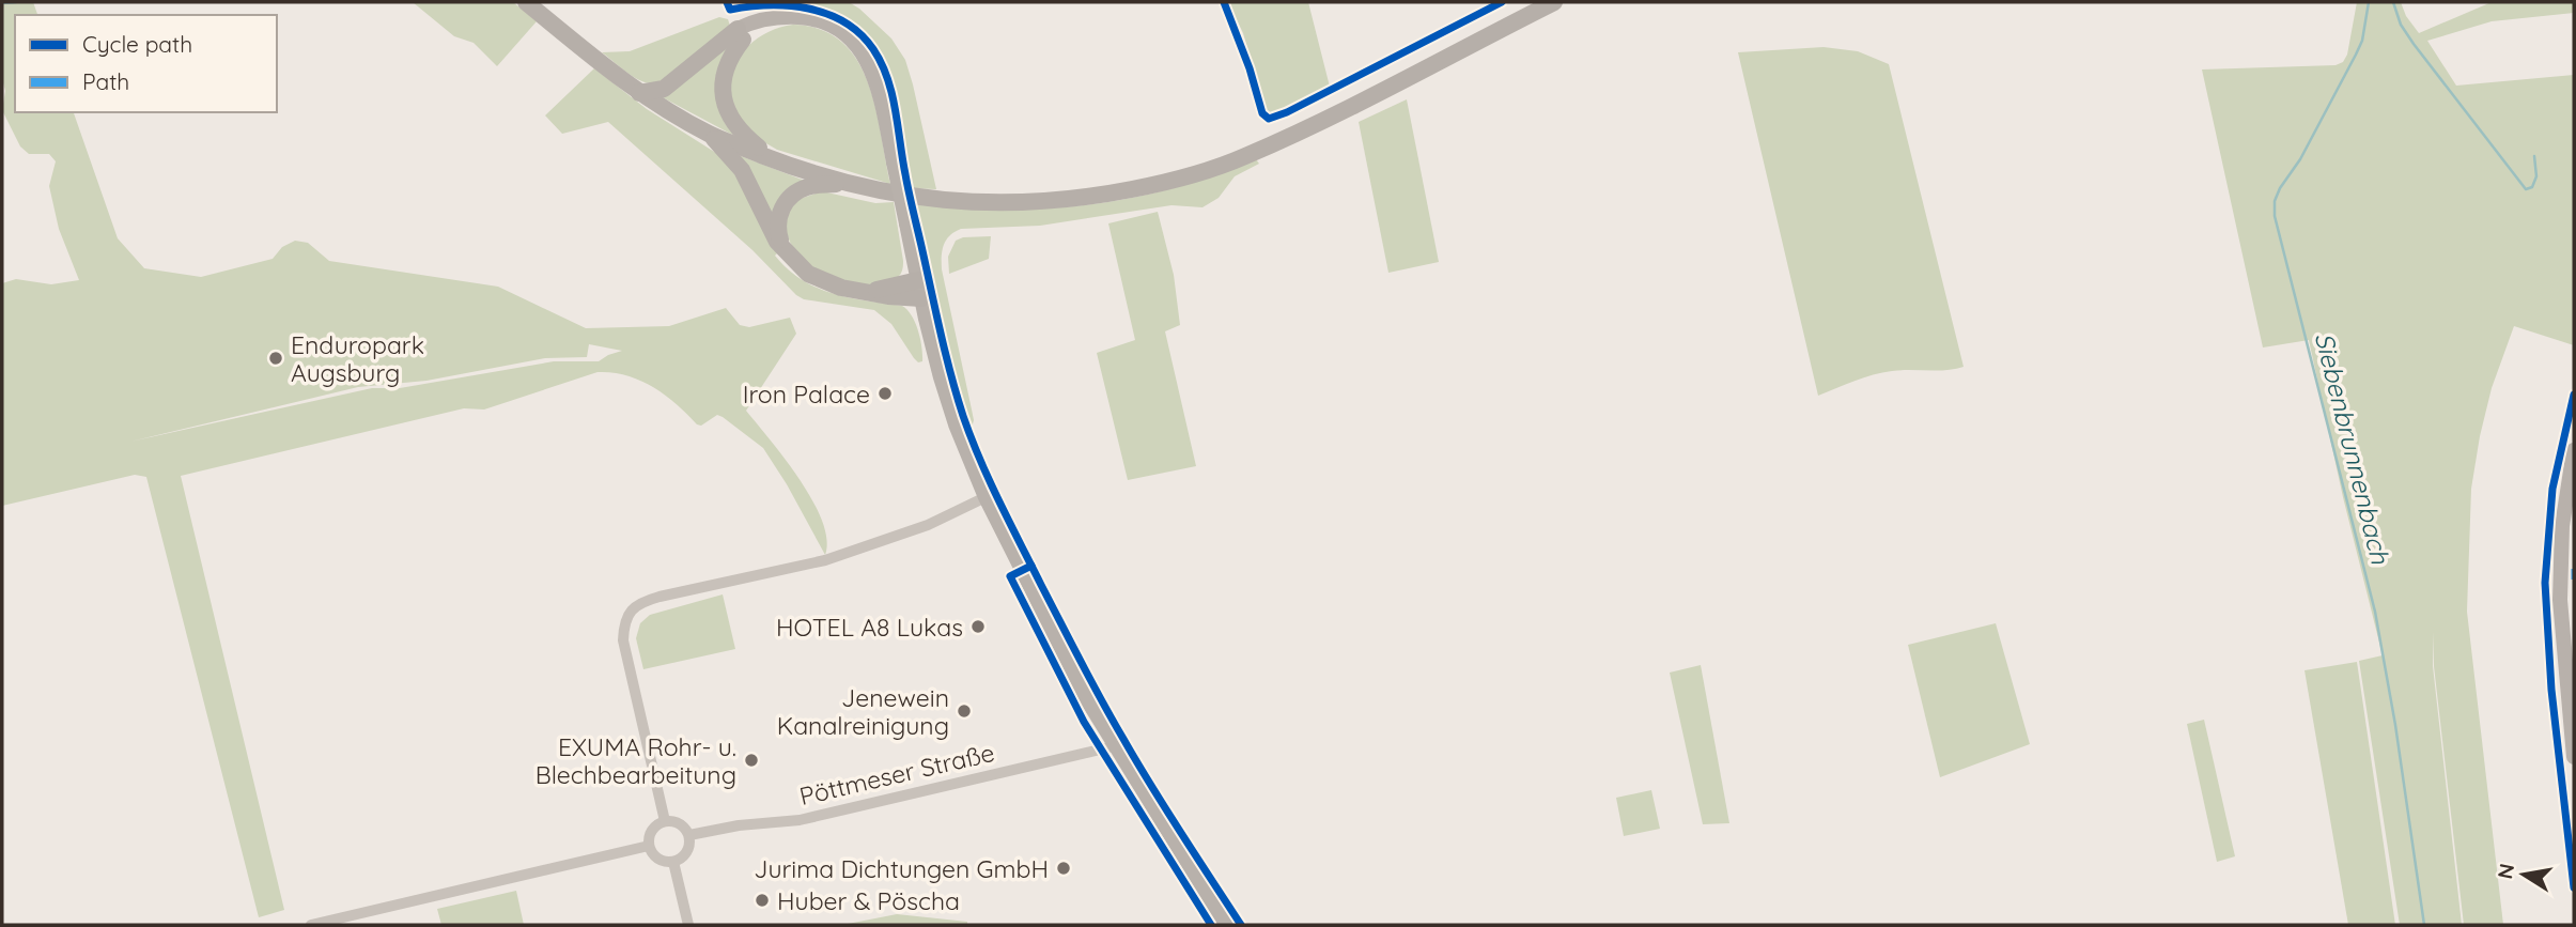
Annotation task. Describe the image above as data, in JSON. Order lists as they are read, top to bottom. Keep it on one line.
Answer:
{"streets":{"street":["Pöttmeser Straße"]},"water":["Siebenbrunnenbach"],"places":["Enduropark Augsburg","Iron Palace","HOTEL A8 Lukas","Jenewein Kanalreinigung","EXUMA Rohr- u. Blechbearbeitung","Jurima Dichtungen GmbH","Huber & Pöscha"],"legend":["Cycle path","Path"],"north":"left"}
